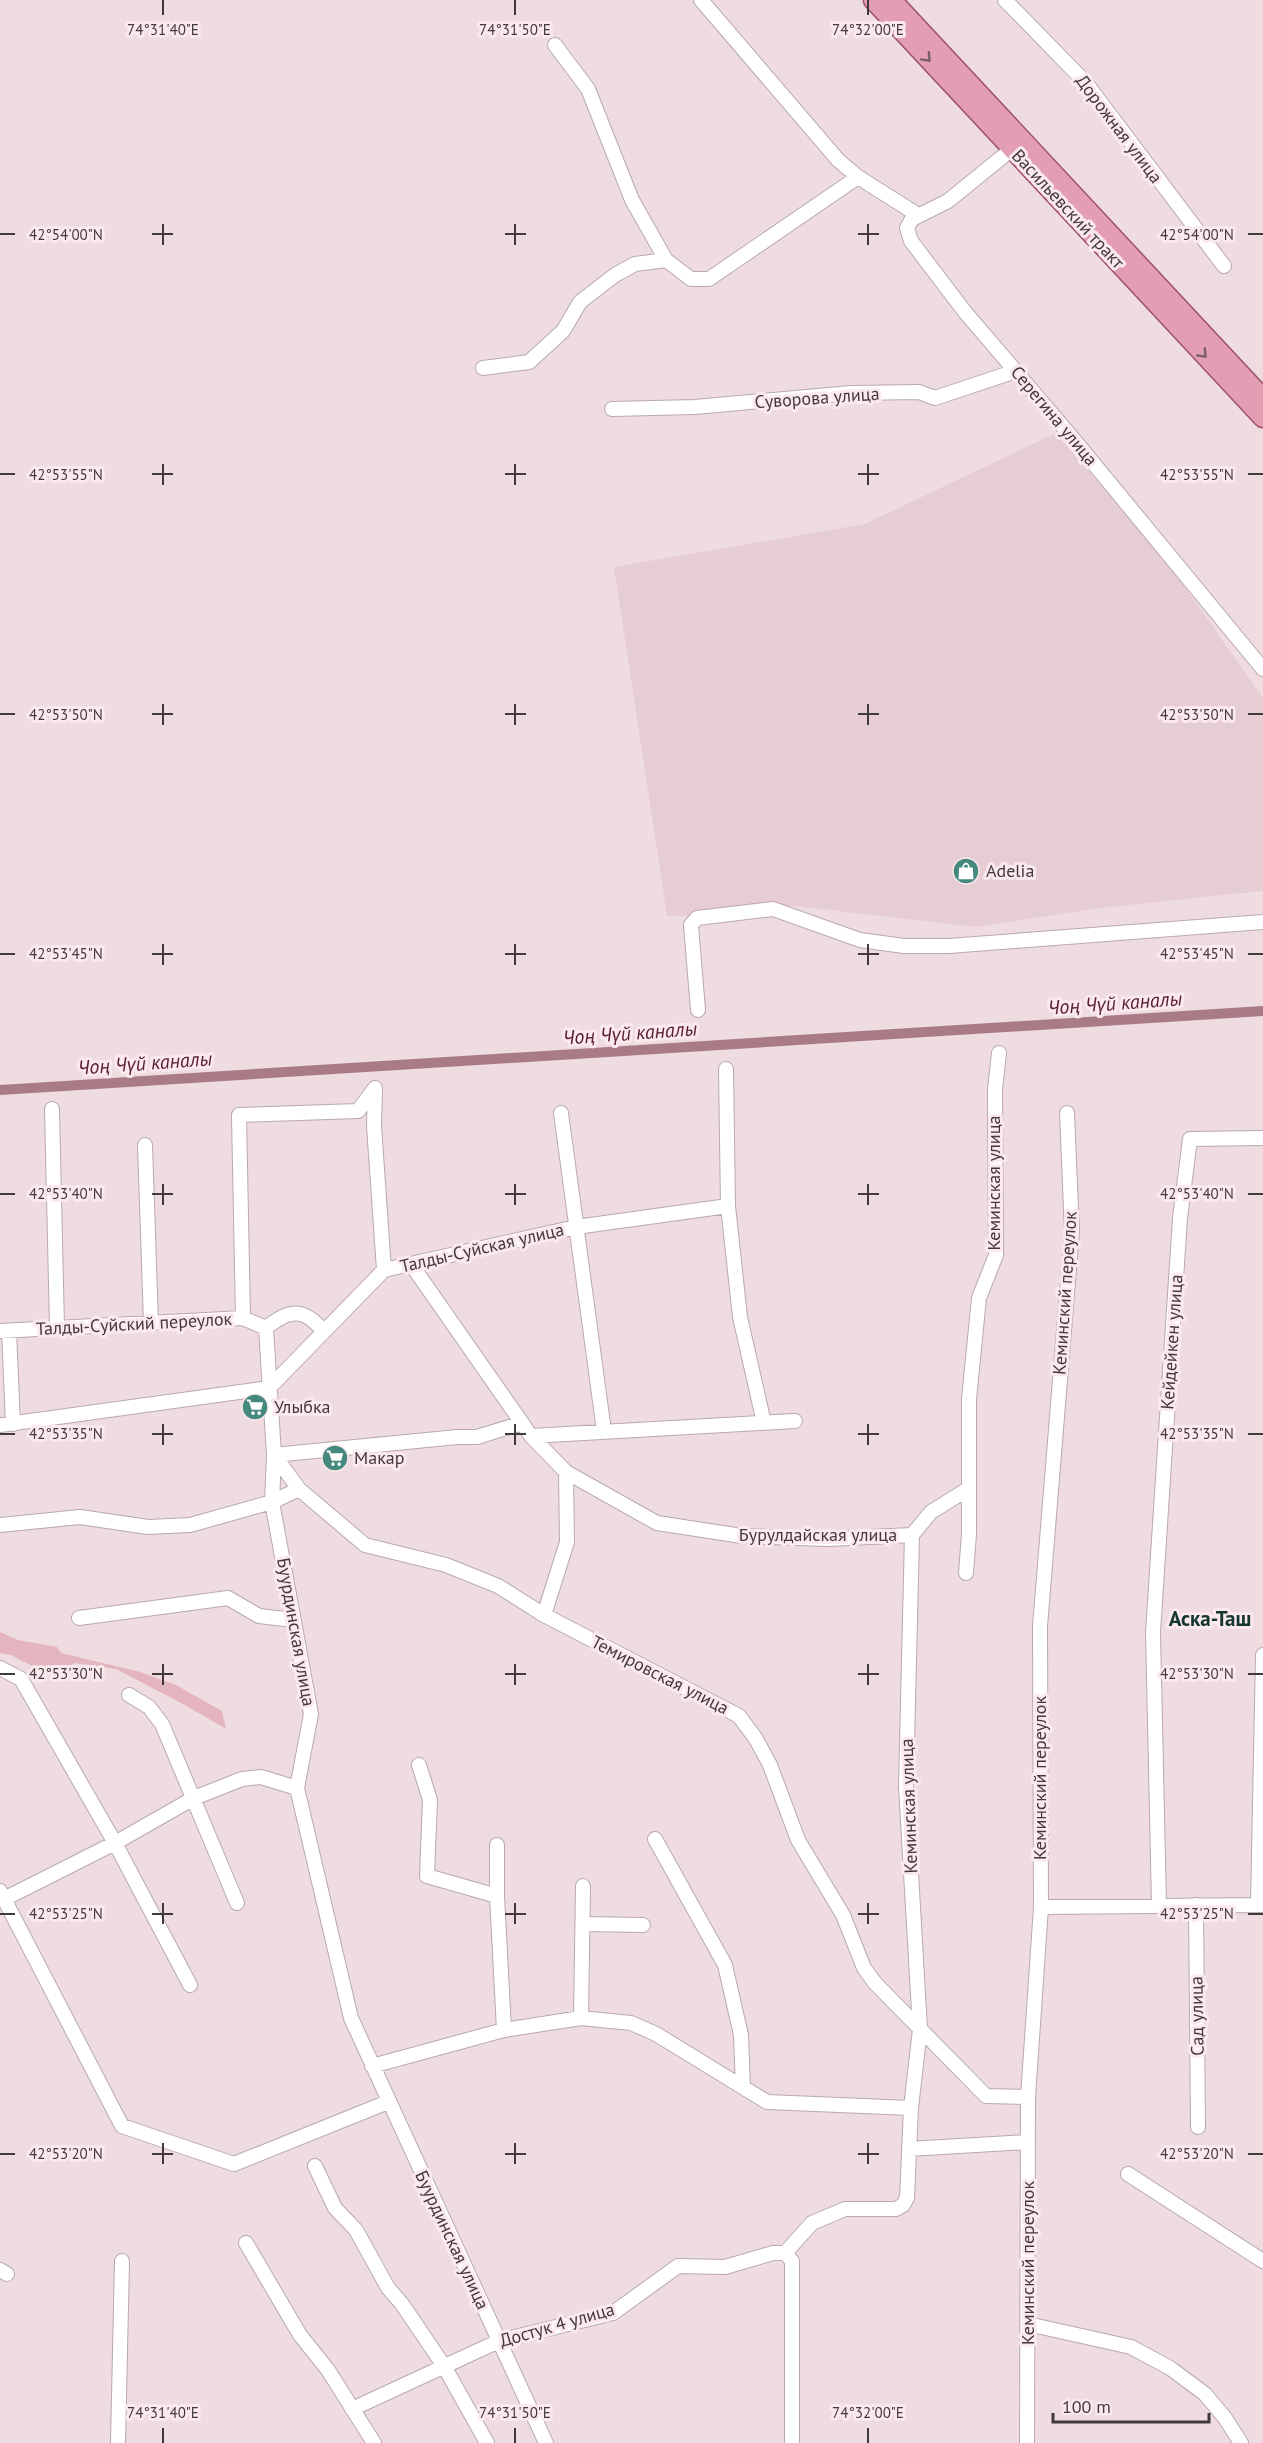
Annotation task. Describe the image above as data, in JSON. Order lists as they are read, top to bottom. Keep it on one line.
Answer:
{"streets":{"main road":["Васильевский тракт"],"street":["Дорожная улица","Суворова улица","Серегина улица","Кеминская улица","Талды-Суйская улица","Кеминский переулок","Талды-Суйский переулок","Кейдейкен улица","Бурулдайская улица","Буурдинская улица","Темировская улица","Сад улица","Достук 4 улица"]},"crossings":[["Суворова улица","Серегина улица"],["Кеминская улица","Бурулдайская улица"],["Кеминская улица","Темировская улица"],["Кеминская улица","Достук 4 улица"],["Талды-Суйская улица","Бурулдайская улица"],["Талды-Суйская улица","Буурдинская улица"],["Кеминский переулок","Темировская улица"],["Талды-Суйский переулок","Буурдинская улица"],["Буурдинская улица","Темировская улица"],["Буурдинская улица","Достук 4 улица"]],"districts":["Аска-Таш"],"water":["Чоң Чүй каналы"],"places":{"shop":["Adelia"],"supermarket":["Улыбка","Макар"]},"scale_bar":"100 m","coordinates":["74°31'40\"E","74°31'50\"E","74°32'00\"E","42°54'00\"N","42°53'55\"N","42°53'50\"N","42°53'45\"N","42°53'40\"N","42°53'35\"N","42°53'30\"N","42°53'25\"N","42°53'20\"N"]}
